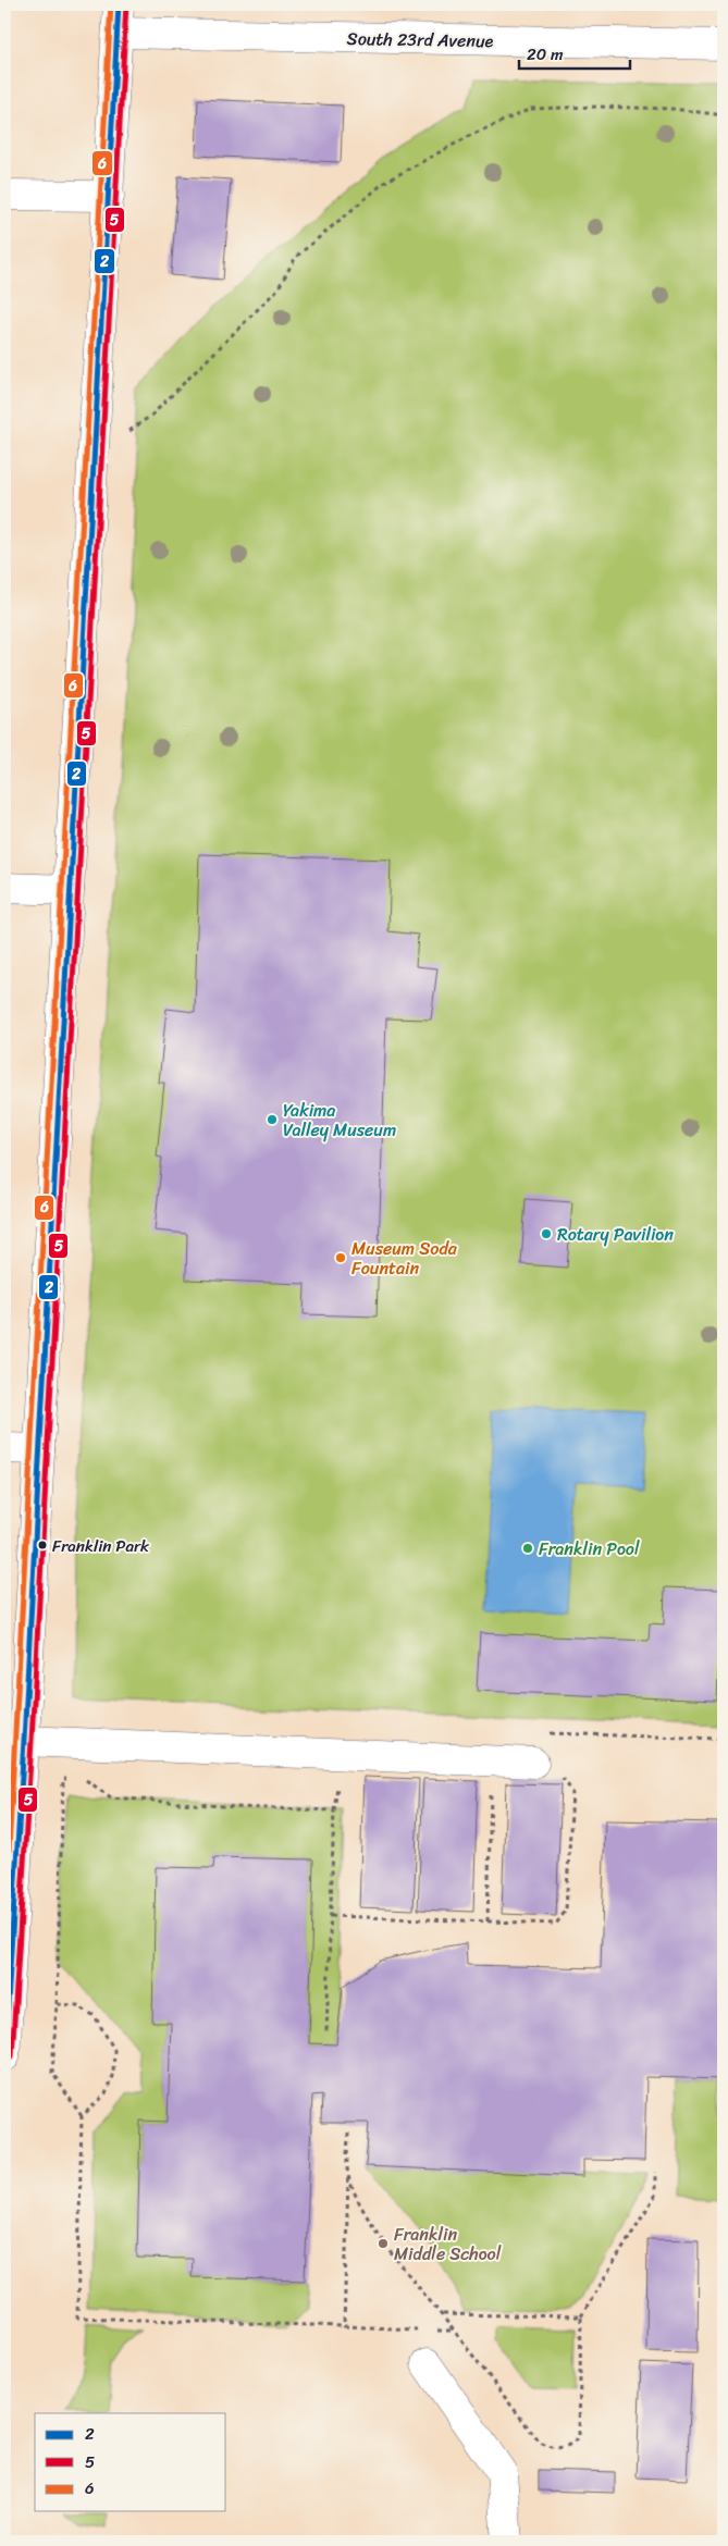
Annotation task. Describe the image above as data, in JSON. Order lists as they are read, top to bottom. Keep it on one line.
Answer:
{"streets":{"main road":["South 23rd Avenue"]},"places":["Yakima Valley Museum","Rotary Pavilion","Museum Soda Fountain","Franklin Park","Franklin Pool","Franklin Middle School"],"lines":["transit line 2","transit line 5","transit line 6"],"legend":["2","5","6"],"scale_bar":"20 m"}
